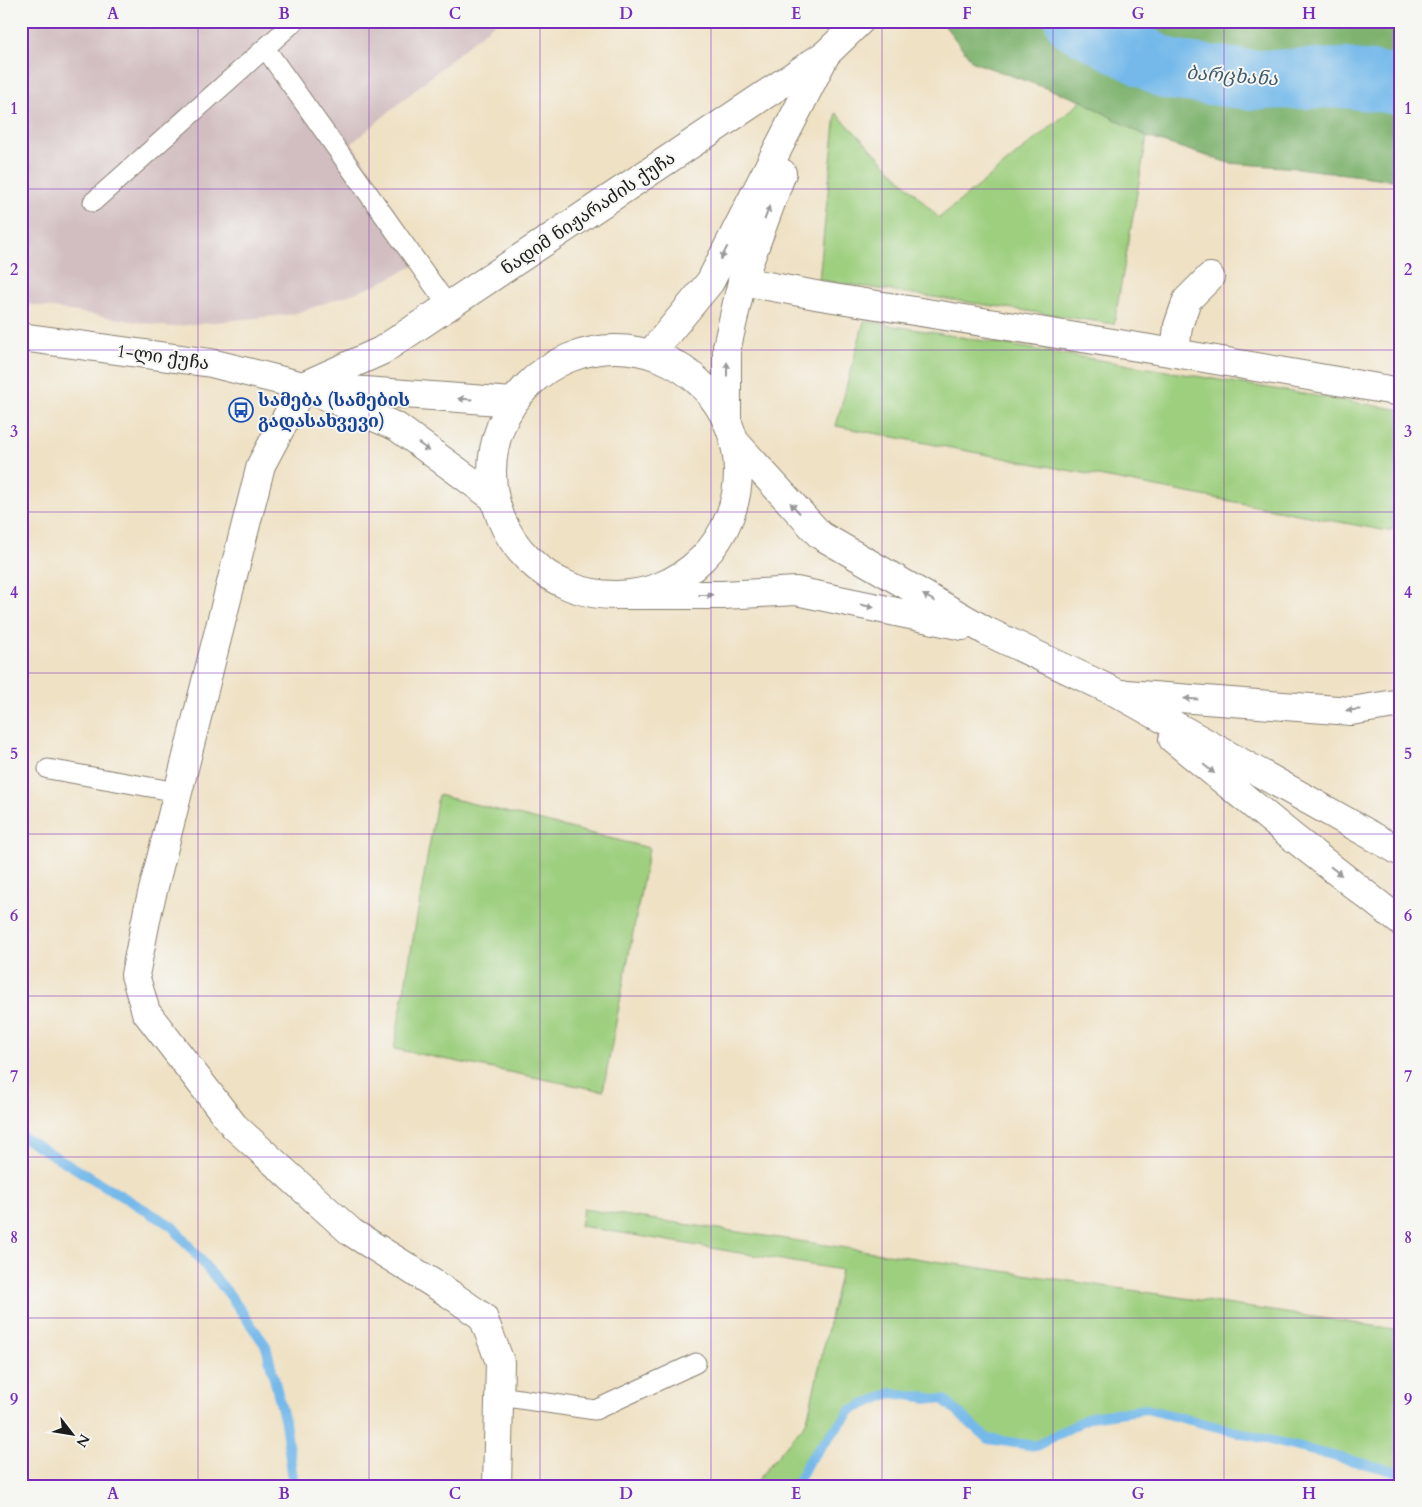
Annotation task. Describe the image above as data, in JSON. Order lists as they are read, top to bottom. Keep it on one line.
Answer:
{"streets":{"main road":["ნადიმ ნიჟარაძის ქუჩა","1-ლი ქუჩა"]},"crossings":[["ნადიმ ნიჟარაძის ქუჩა","1-ლი ქუჩა"]],"water":["ბარცხანა"],"places":{"bus stop":["სამება (სამების გადასახვევი)"]},"north":"bottom right","grid":{"columns":["A","B","C","D","E","F","G","H"],"rows":["1","2","3","4","5","6","7","8","9"]}}
